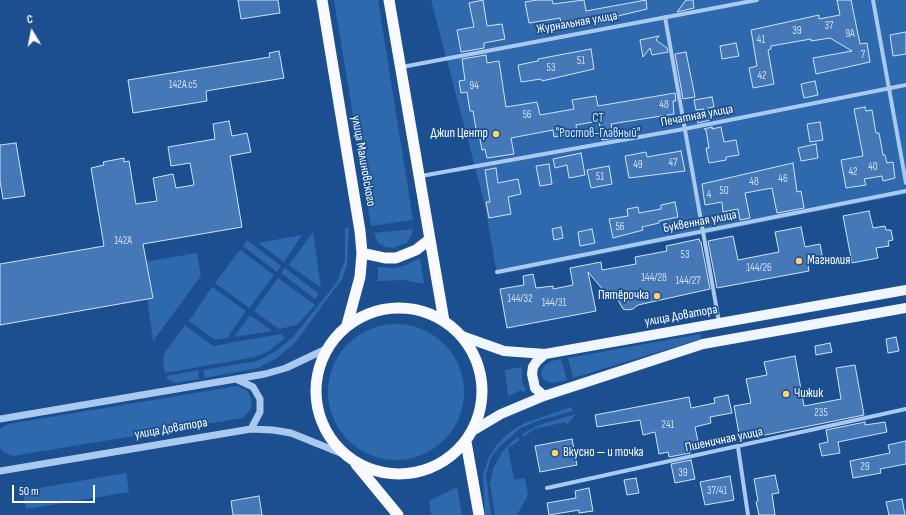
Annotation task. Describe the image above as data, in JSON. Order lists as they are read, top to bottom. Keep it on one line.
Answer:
{"streets":{"highway":["улица Малиновского"],"main road":["улица Доватора"],"street":["Журнальная улица","Печатная улица","Буквенная улица","Пшеничная улица"]},"parks":["СТ \"Ростов-Главный\""],"places":["Джип Центр","Магнолия","Пятёрочка","Чижик","Вкусно — и точка"],"house_numbers":["37","39","9А","41","7","51","53","42","142А с5","94","48","56","47","49","40","42","51","46","48","50","4","56","142А","53","144/26","144/28","144/27","144/32","144/31","235","241","29","39","37/41"],"scale_bar":"50 m","north":"top"}
